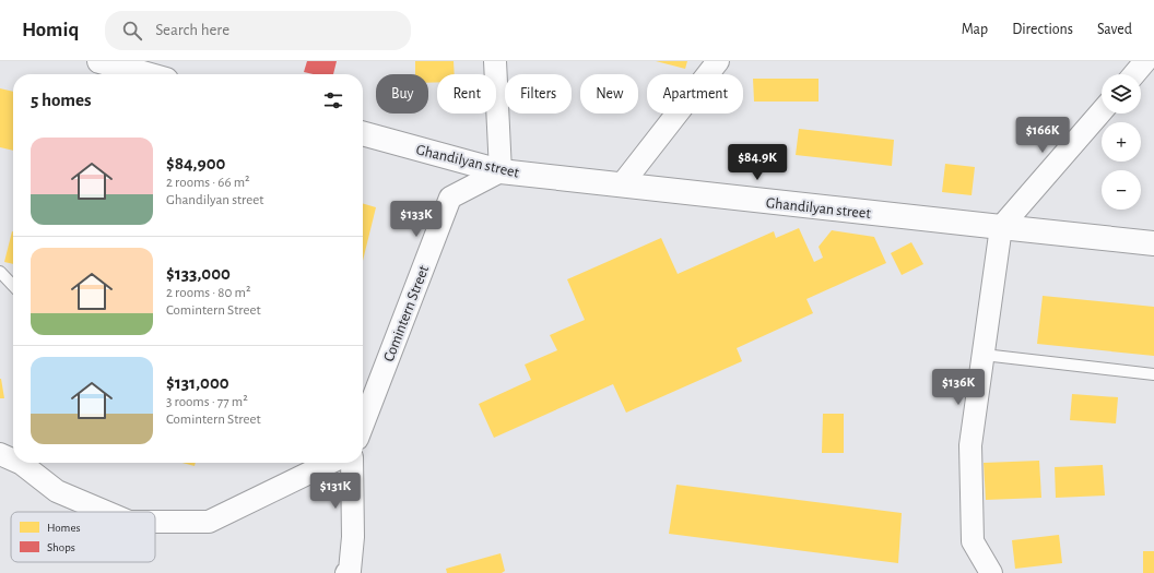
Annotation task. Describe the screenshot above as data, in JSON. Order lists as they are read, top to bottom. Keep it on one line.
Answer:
{"streets":{"main road":["Ghandilyan street"],"street":["Comintern Street"]},"crossings":[["Ghandilyan street","Comintern Street"]],"legend":["Homes","Shops"],"page":{"header":"Homiq","search":"Search here","nav":["Map","Directions","Saved"],"map_buttons":["+","−"],"chip":["Buy","Rent","Filters","New","Apartment"],"heading":"5 homes","price":["$166K","$84.9K","$133K","$136K","$131K"],"list":[{"name":"$84,900","note":"2 rooms · 66 m² · Ghandilyan street"},{"name":"$133,000","note":"2 rooms · 80 m² · Comintern Street"},{"name":"$131,000","note":"3 rooms · 77 m² · Comintern Street"}]}}
